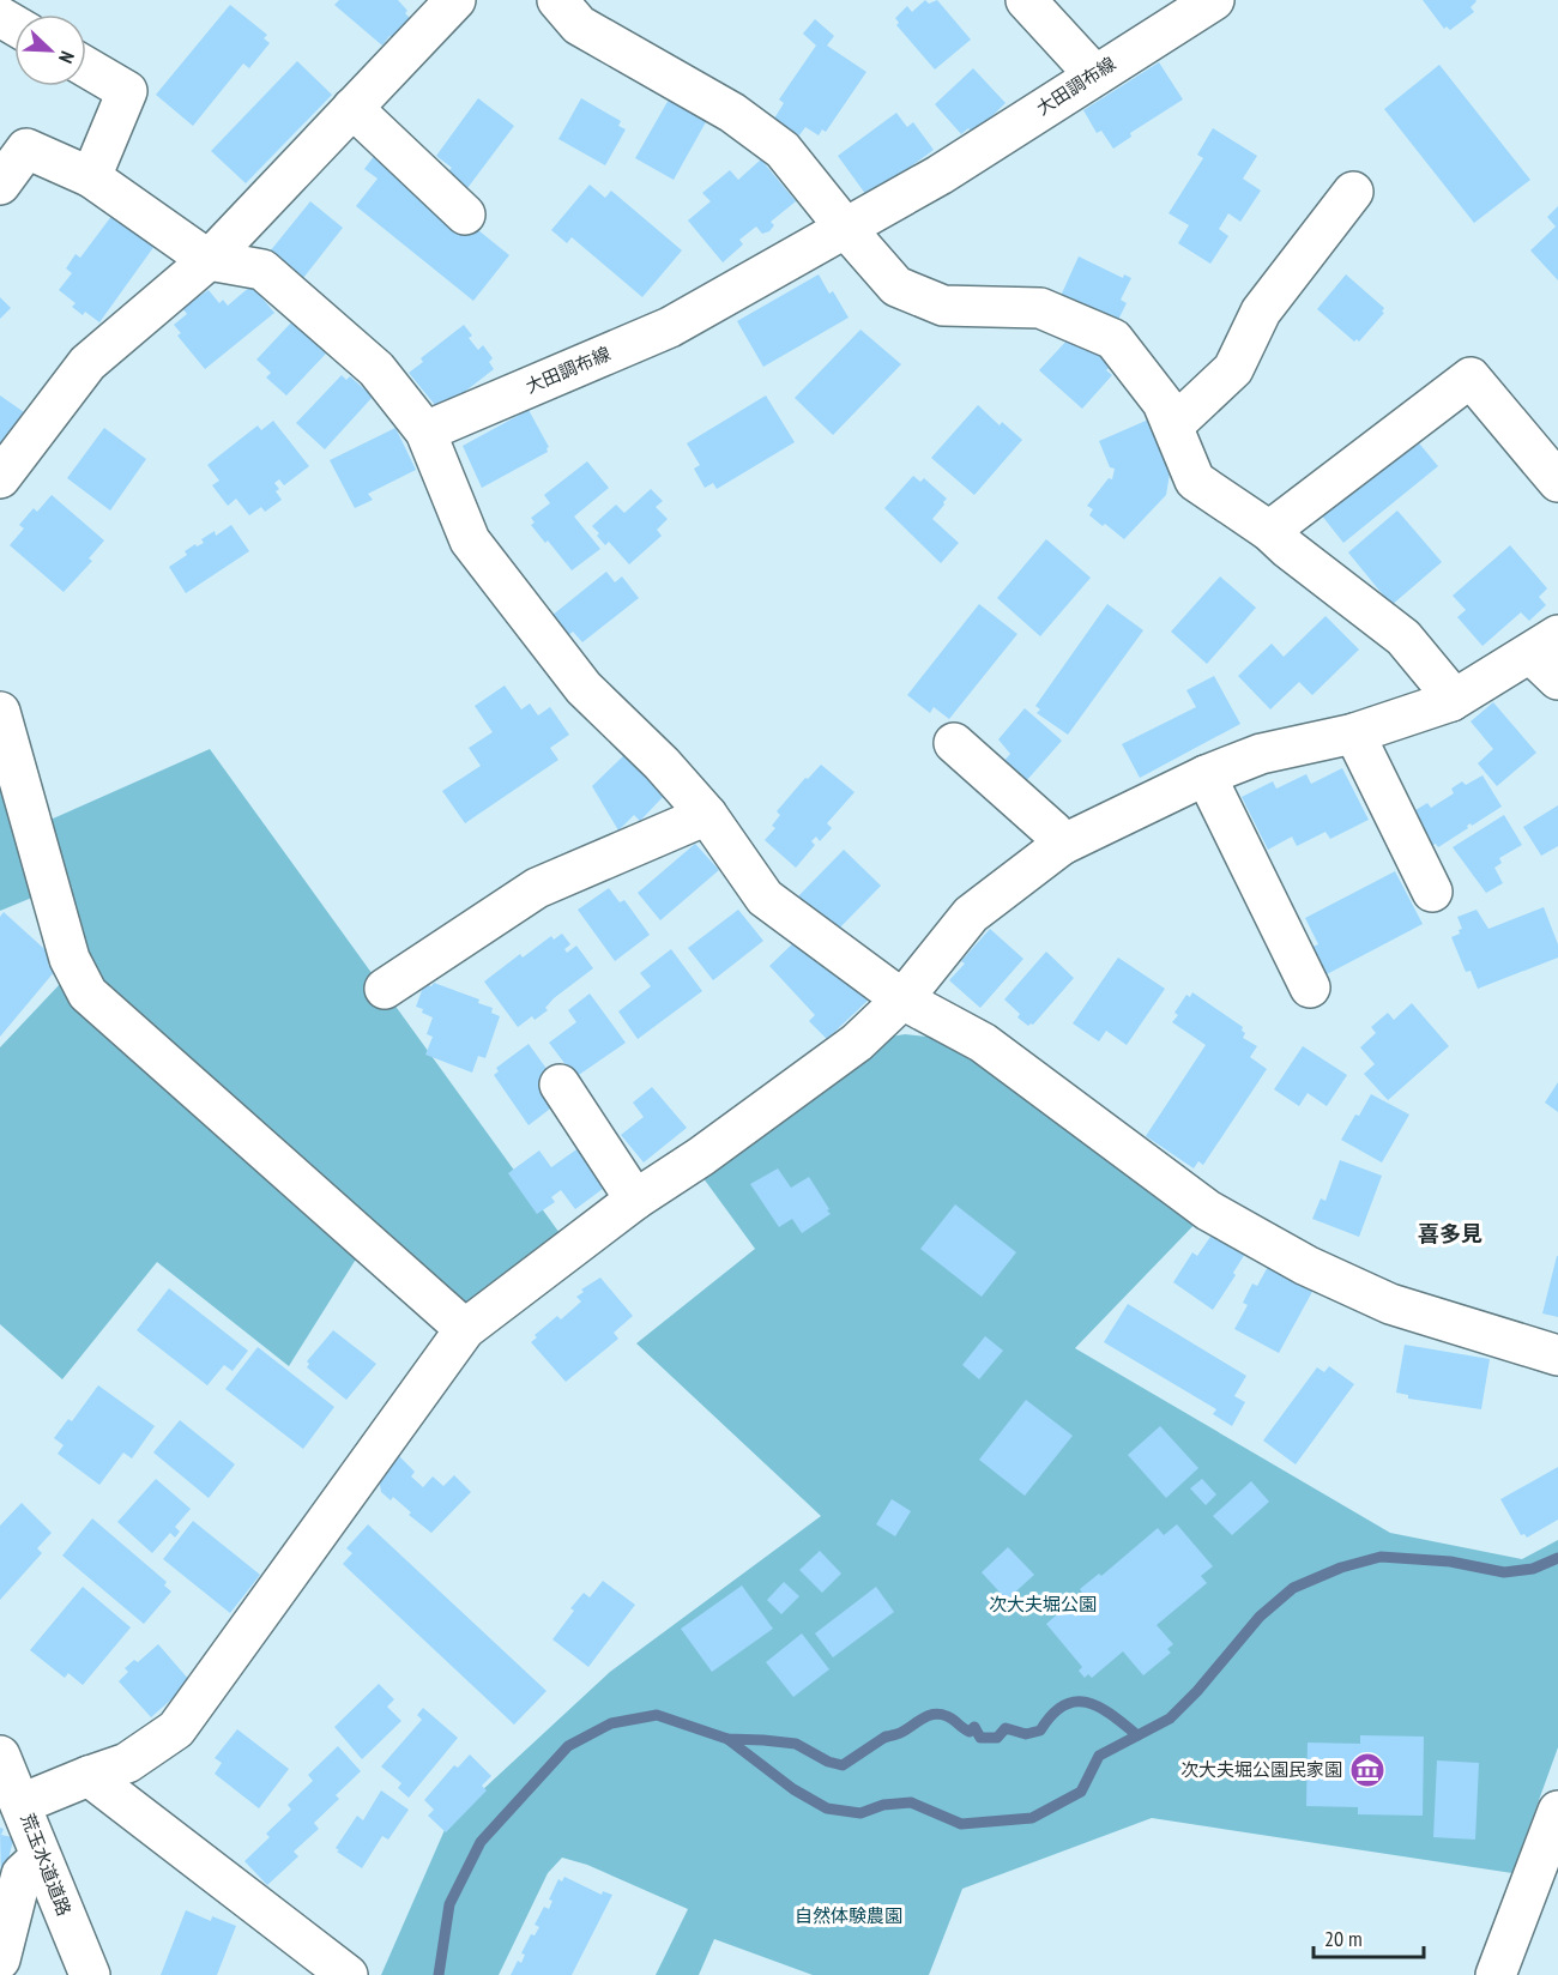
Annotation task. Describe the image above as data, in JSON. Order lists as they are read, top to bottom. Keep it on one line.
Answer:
{"streets":{"street":["大田調布線","荒玉水道道路"]},"districts":["喜多見"],"parks":["次大夫堀公園","自然体験農園"],"places":{"museum":["次大夫堀公園民家園"]},"scale_bar":"20 m","north":"bottom right"}
